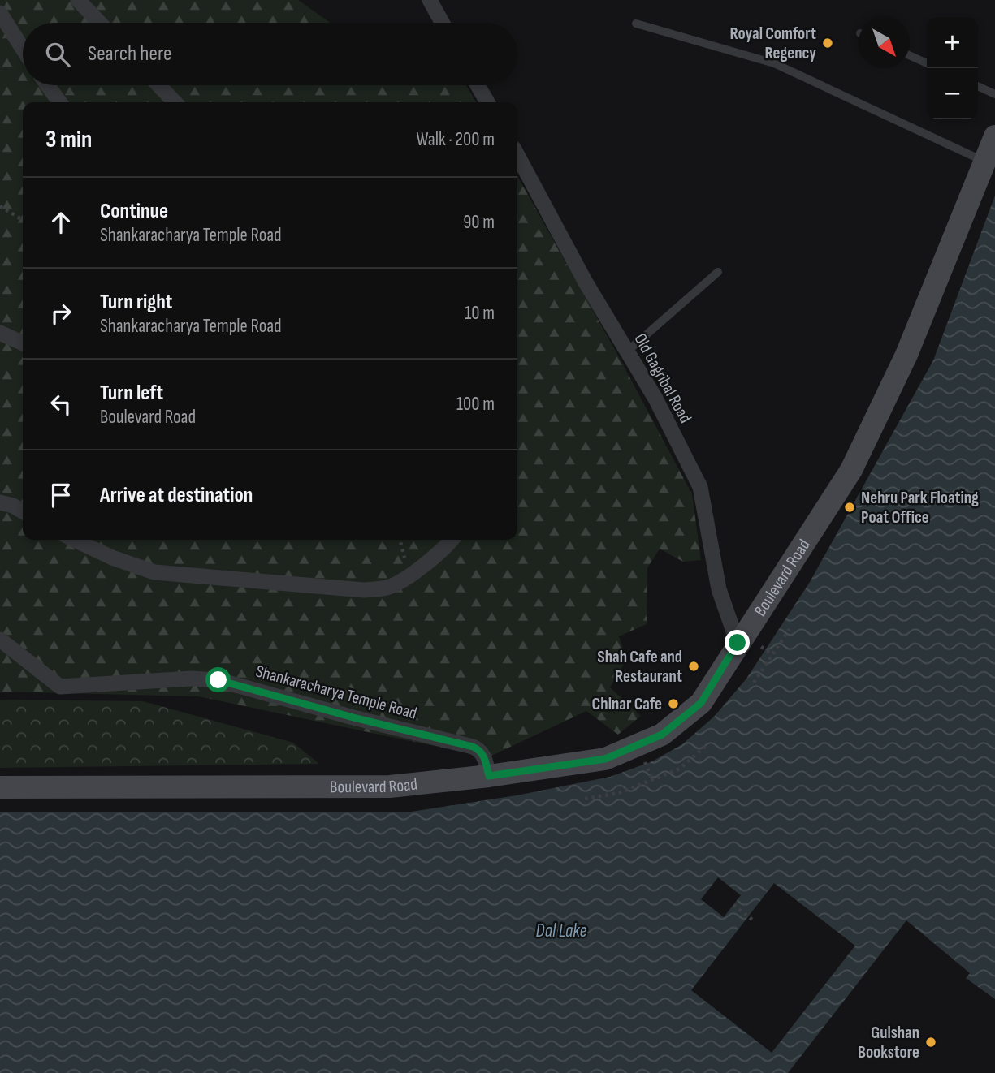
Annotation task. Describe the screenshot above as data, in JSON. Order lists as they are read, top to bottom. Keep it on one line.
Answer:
{"streets":{"main road":["Boulevard Road"],"street":["Old Gagribal Road","Shankaracharya Temple Road"]},"crossings":[["Old Gagribal Road","Boulevard Road"],["Boulevard Road","Shankaracharya Temple Road"]],"water":["Dal Lake"],"places":["Royal Comfort Regency","Nehru Park Floating Poat Office","Shah Cafe and Restaurant","Chinar Cafe","Gulshan Bookstore"],"north":"bottom right","page":{"map_buttons":["+","−"],"search":"Search here","heading":["3 min","Walk · 200 m"],"list":[["Continue","Shankaracharya Temple Road","90 m"],["Turn right","Shankaracharya Temple Road","10 m"],["Turn left","Boulevard Road","100 m"],"Arrive at destination"]}}
